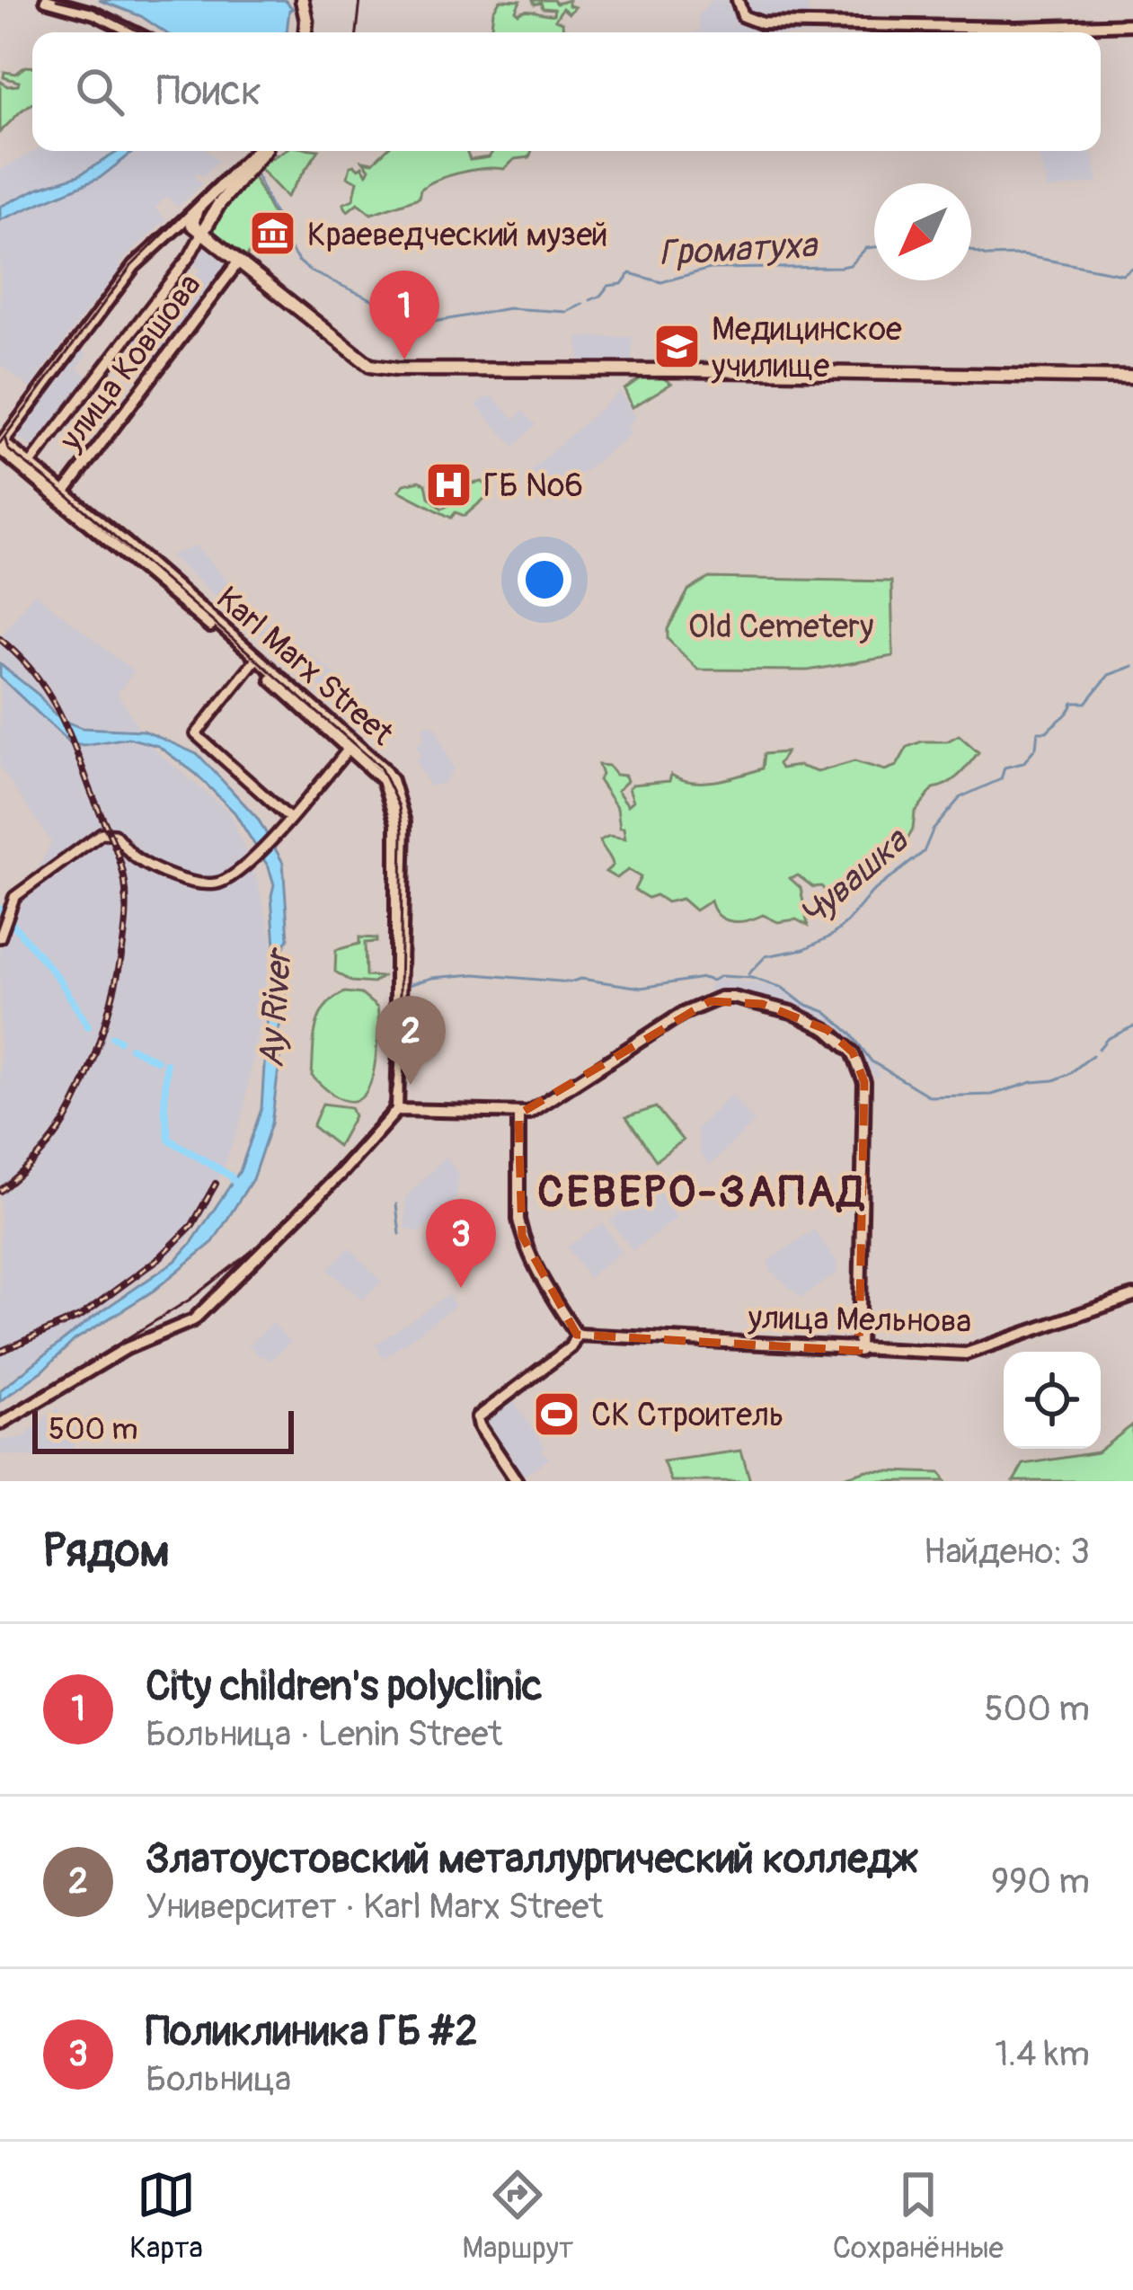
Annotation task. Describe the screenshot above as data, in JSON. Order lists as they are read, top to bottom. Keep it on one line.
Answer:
{"streets":{"main road":["улица Ковшова","Karl Marx Street","улица Мельнова"]},"crossings":[["улица Ковшова","Karl Marx Street"]],"districts":["СЕВЕРО-ЗАПАД"],"water":["Громатуха","Чувашка","Ay River"],"parks":["Old Cemetery"],"places":{"museum":["Краеведческий музей"],"school or university":["Медицинское училище"],"hospital":["ГБ №6"],"sports":["СК Строитель"]},"scale_bar":"500 m","north":"bottom left","page":{"search":"Поиск","pins":["1","2","3"],"scale":"500 m","heading":["Рядом","Найдено: 3"],"list":[{"mark":"1","name":"City children's polyclinic","note":"Больница · Lenin Street","value":"500 m"},{"mark":"2","name":"Златоустовский металлургический колледж","note":"Университет · Karl Marx Street","value":"990 m"},{"mark":"3","name":"Поликлиника ГБ #2","note":"Больница","value":"1.4 km"}],"nav":["Карта","Маршрут","Сохранённые"]}}
